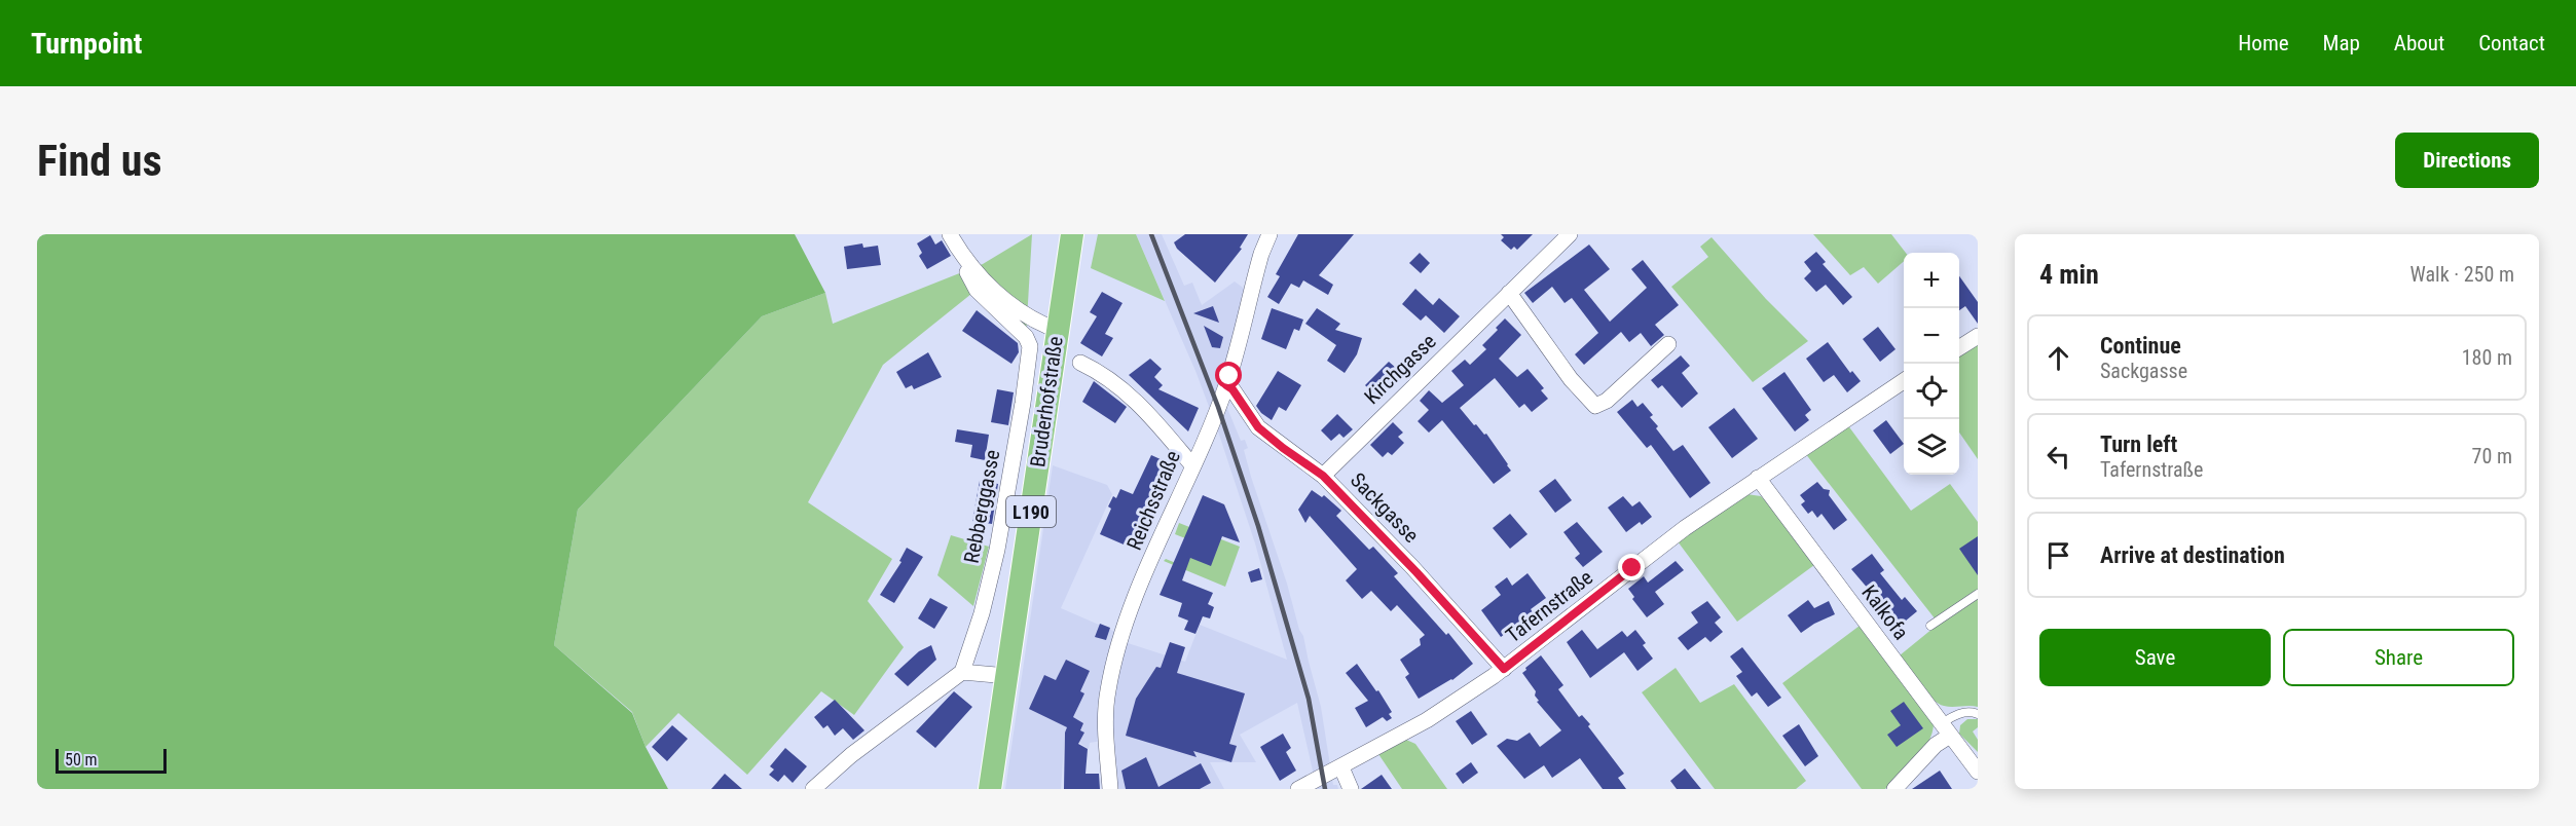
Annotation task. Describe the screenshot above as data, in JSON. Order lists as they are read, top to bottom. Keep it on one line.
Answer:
{"streets":{"main road":["Bruderhofstraße","L190"],"street":["Kirchgasse","Reichsstraße","Rebberggasse","Sackgasse","Tafernstraße","Kalkofa"]},"crossings":[["Kirchgasse","Sackgasse"],["Reichsstraße","Sackgasse"],["Sackgasse","Tafernstraße"],["Tafernstraße","Kalkofa"]],"scale_bar":"50 m","page":{"header":"Turnpoint","nav":["Home","Map","About","Contact"],"buttons":["Directions",["Save","Share"]],"title":"Find us","heading":["4 min","Walk · 250 m"],"map_buttons":["+","−"],"list":[["Continue","Sackgasse","180 m"],["Turn left","Tafernstraße","70 m"],"Arrive at destination"],"scale":"50 m"}}
